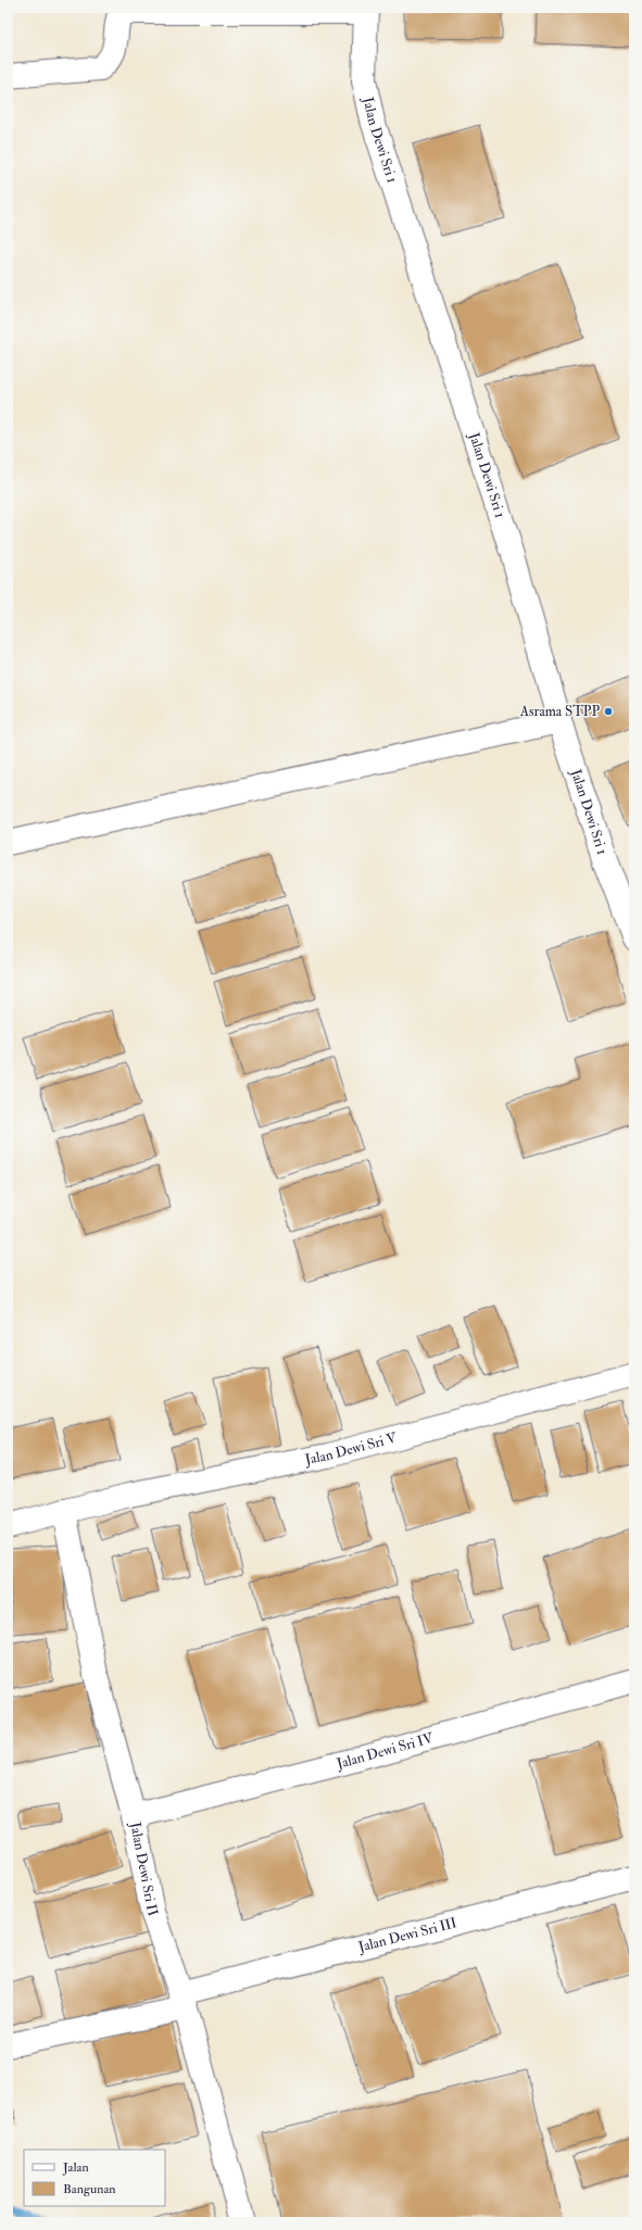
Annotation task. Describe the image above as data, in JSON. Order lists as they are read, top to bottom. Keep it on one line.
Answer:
{"streets":{"street":["Jalan Dewi Sri 1","Jalan Dewi Sri V","Jalan Dewi Sri IV","Jalan Dewi Sri II","Jalan Dewi Sri III"]},"crossings":[["Jalan Dewi Sri V","Jalan Dewi Sri II"],["Jalan Dewi Sri IV","Jalan Dewi Sri II"],["Jalan Dewi Sri II","Jalan Dewi Sri III"]],"places":["Asrama STPP"],"legend":["Jalan","Bangunan"]}
